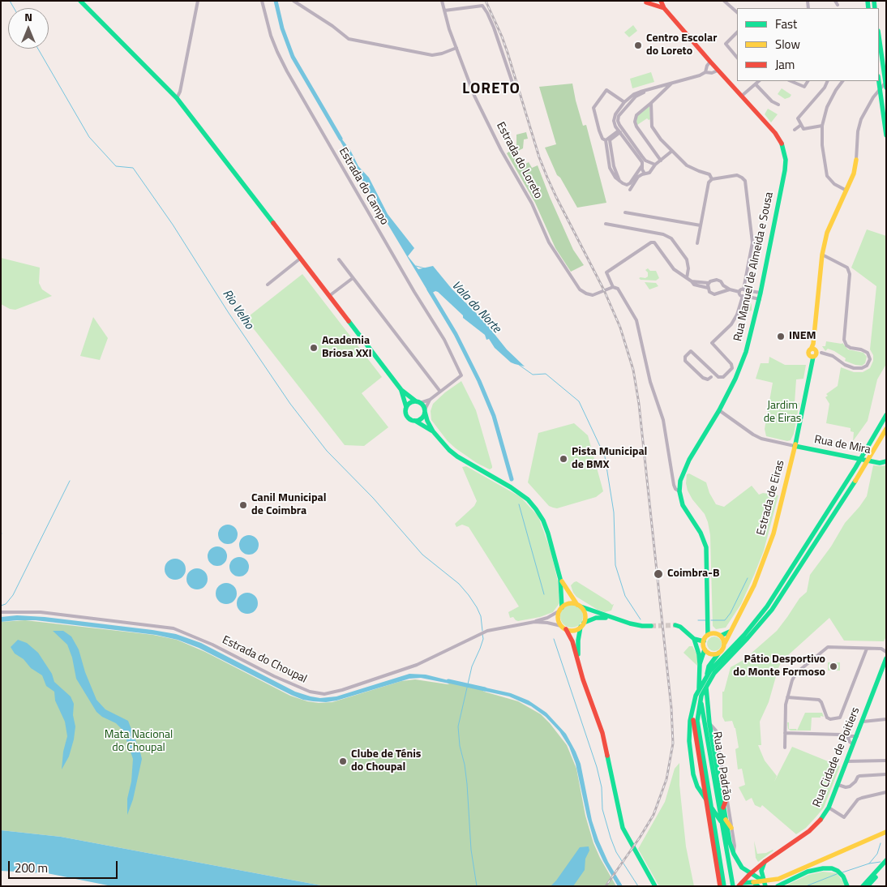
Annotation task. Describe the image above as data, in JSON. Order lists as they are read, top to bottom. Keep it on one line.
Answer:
{"streets":{"main road":["Rua Manuel de Almeida e Sousa","Rua de Mira","Estrada de Eiras","Rua Cidade de Poitiers","Rua do Padrão"],"street":["Estrada do Loreto","Estrada do Campo","Estrada do Choupal"]},"crossings":[["Rua de Mira","Estrada de Eiras"],["Estrada de Eiras","Rua do Padrão"],["Rua Cidade de Poitiers","Rua do Padrão"]],"districts":["LORETO"],"water":["Vala do Norte","Rio Velho"],"parks":["Jardim de Eiras","Mata Nacional do Choupal"],"places":["Centro Escolar do Loreto","INEM","Academia Briosa XXI","Pista Municipal de BMX","Canil Municipal de Coimbra","Coimbra-B","Pátio Desportivo do Monte Formoso","Clube de Ténis do Choupal"],"legend":["Fast","Slow","Jam"],"scale_bar":"200 m","north":"top"}
